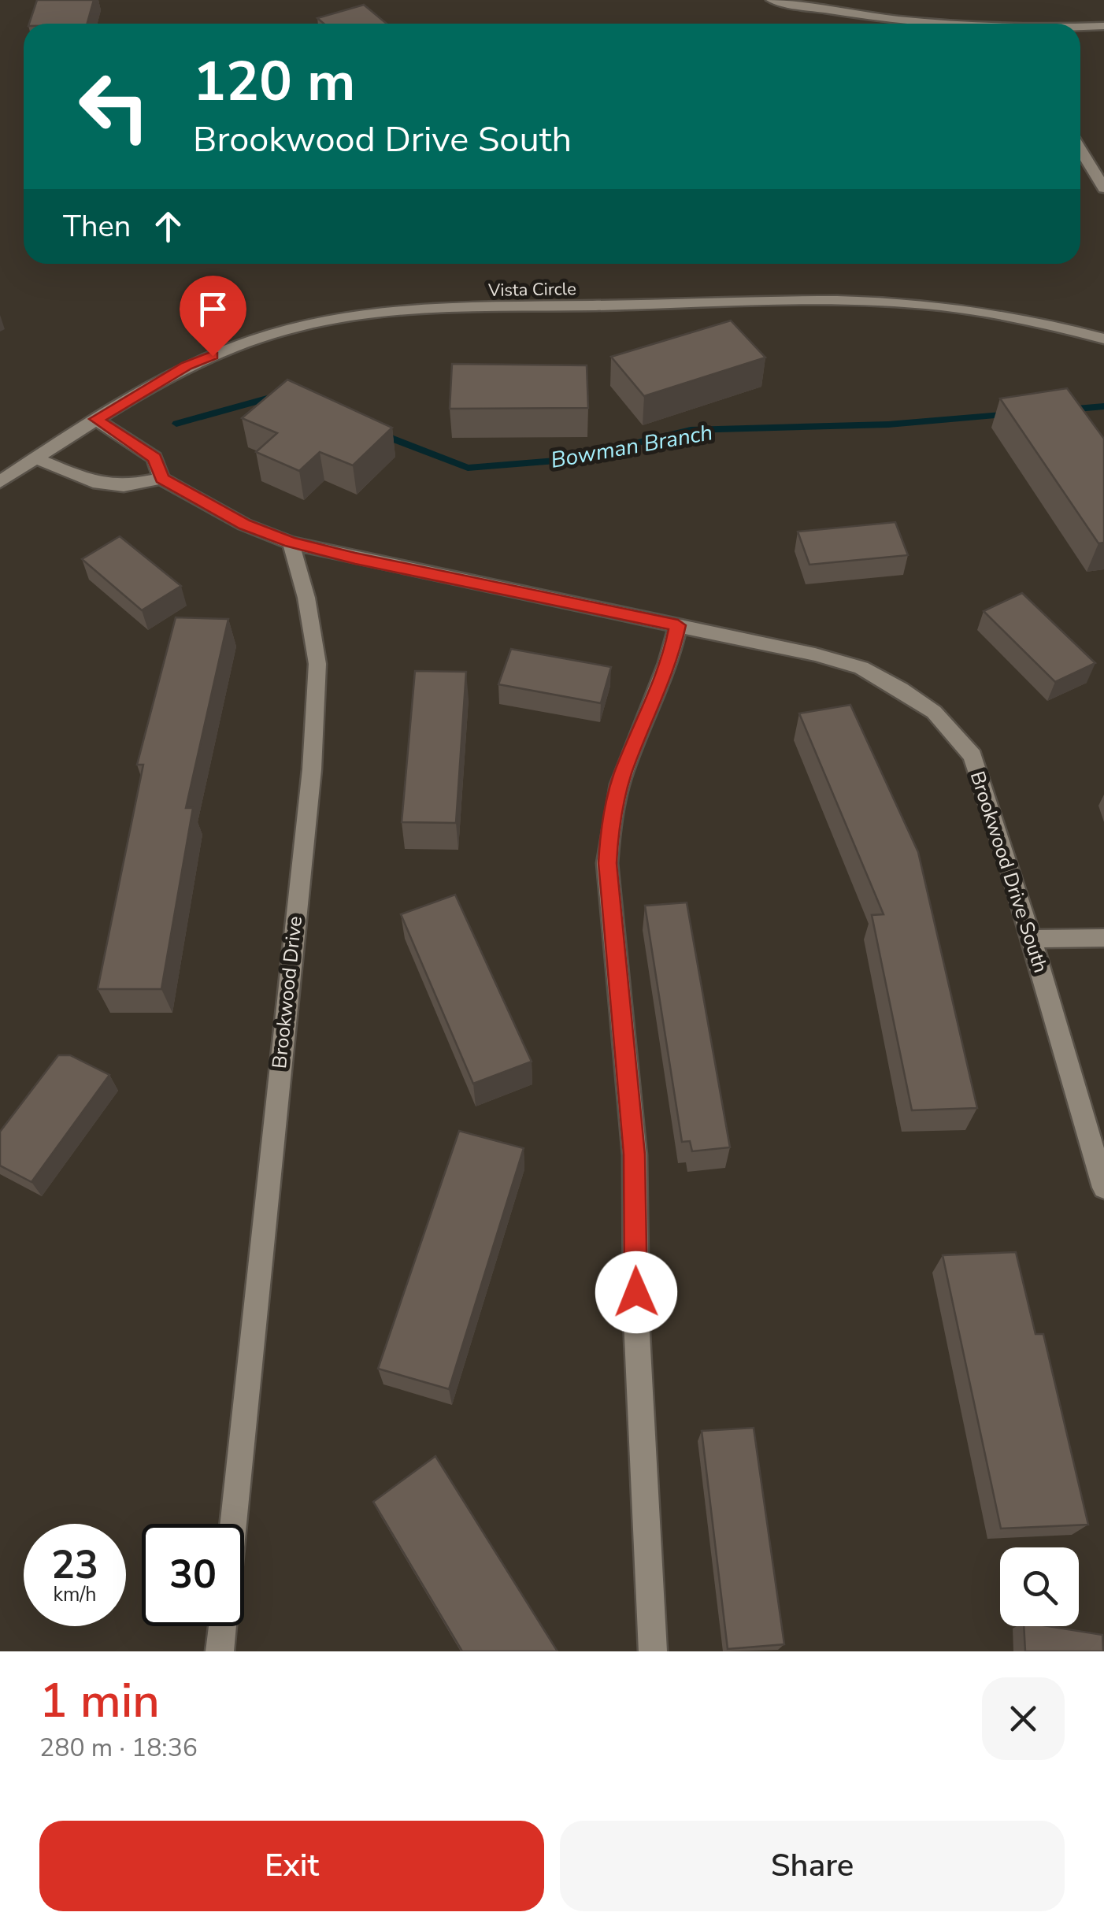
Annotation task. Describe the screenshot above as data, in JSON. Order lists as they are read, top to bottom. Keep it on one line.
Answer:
{"streets":{"street":["Vista Circle","Brookwood Drive South","Brookwood Drive"]},"crossings":[["Brookwood Drive South","Brookwood Drive"]],"water":["Bowman Branch"],"page":{"turn":["120 m","Brookwood Drive South"],"then":"Then","speed":"23 km/h","limit":"30","heading":["1 min","280 m · 18:36"],"buttons":["Exit","Share"]}}
